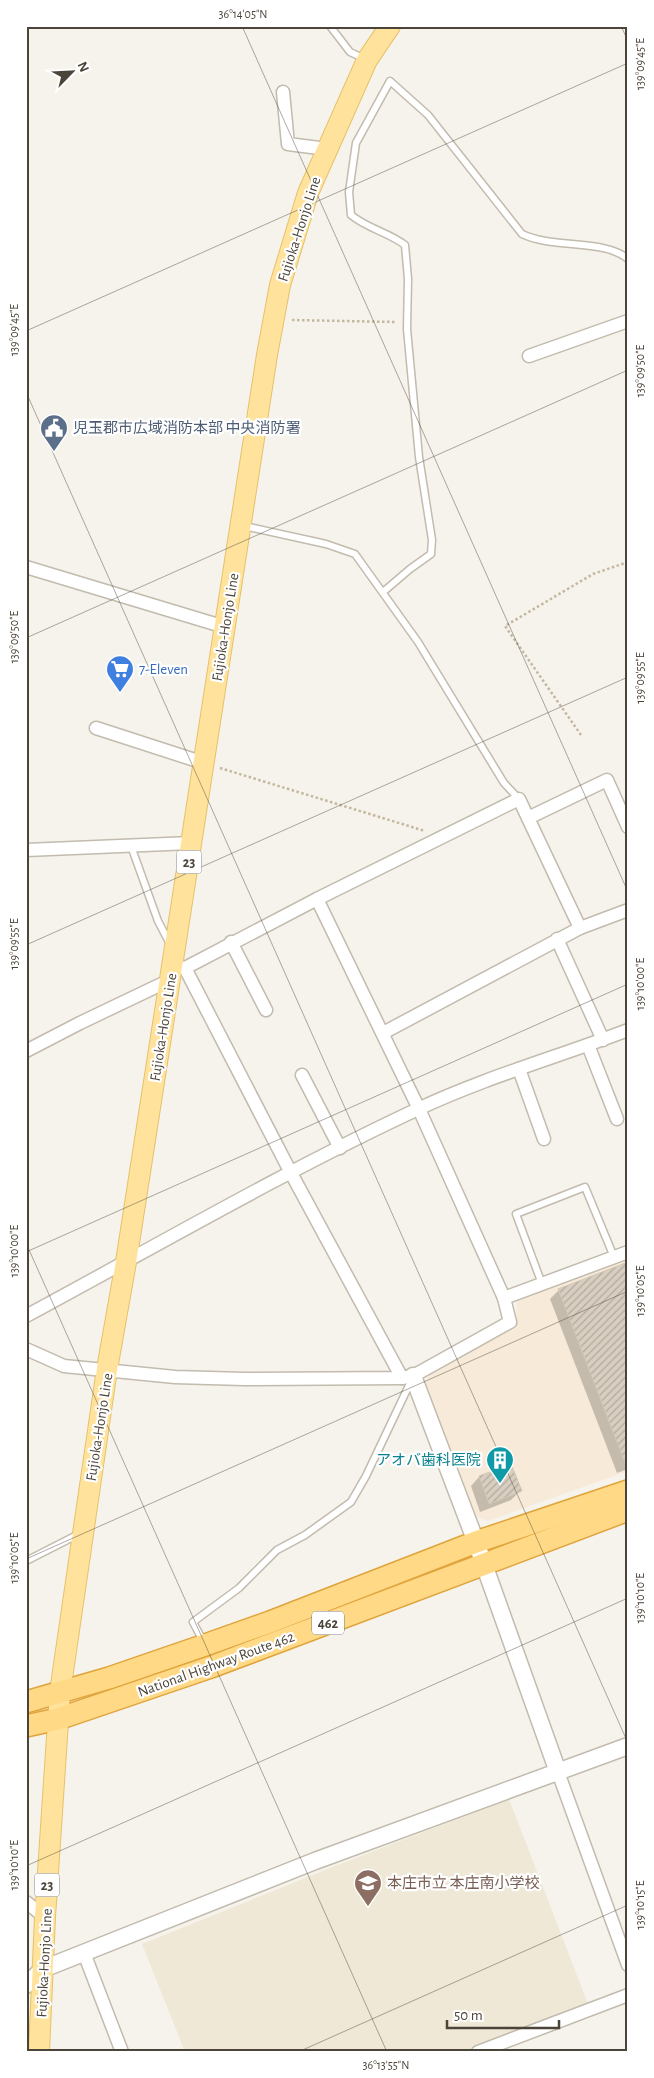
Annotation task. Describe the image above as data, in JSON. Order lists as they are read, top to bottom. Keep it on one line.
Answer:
{"streets":{"highway":["462","National Highway Route 462"],"main road":["Fujioka-Honjo Line","23"]},"crossings":[["Fujioka-Honjo Line","National Highway Route 462"]],"places":{"public building":["児玉郡市広域消防本部 中央消防署"],"supermarket":["7-Eleven"],"building":["アオバ歯科医院"],"school or university":["本庄市立 本庄南小学校"]},"scale_bar":"50 m","north":"top right","coordinates":["36°14'05\"N","139°09'45\"E","139°09'50\"E","139°09'55\"E","139°10'00\"E","139°10'05\"E","139°10'10\"E","139°10'15\"E","36°13'55\"N"]}
